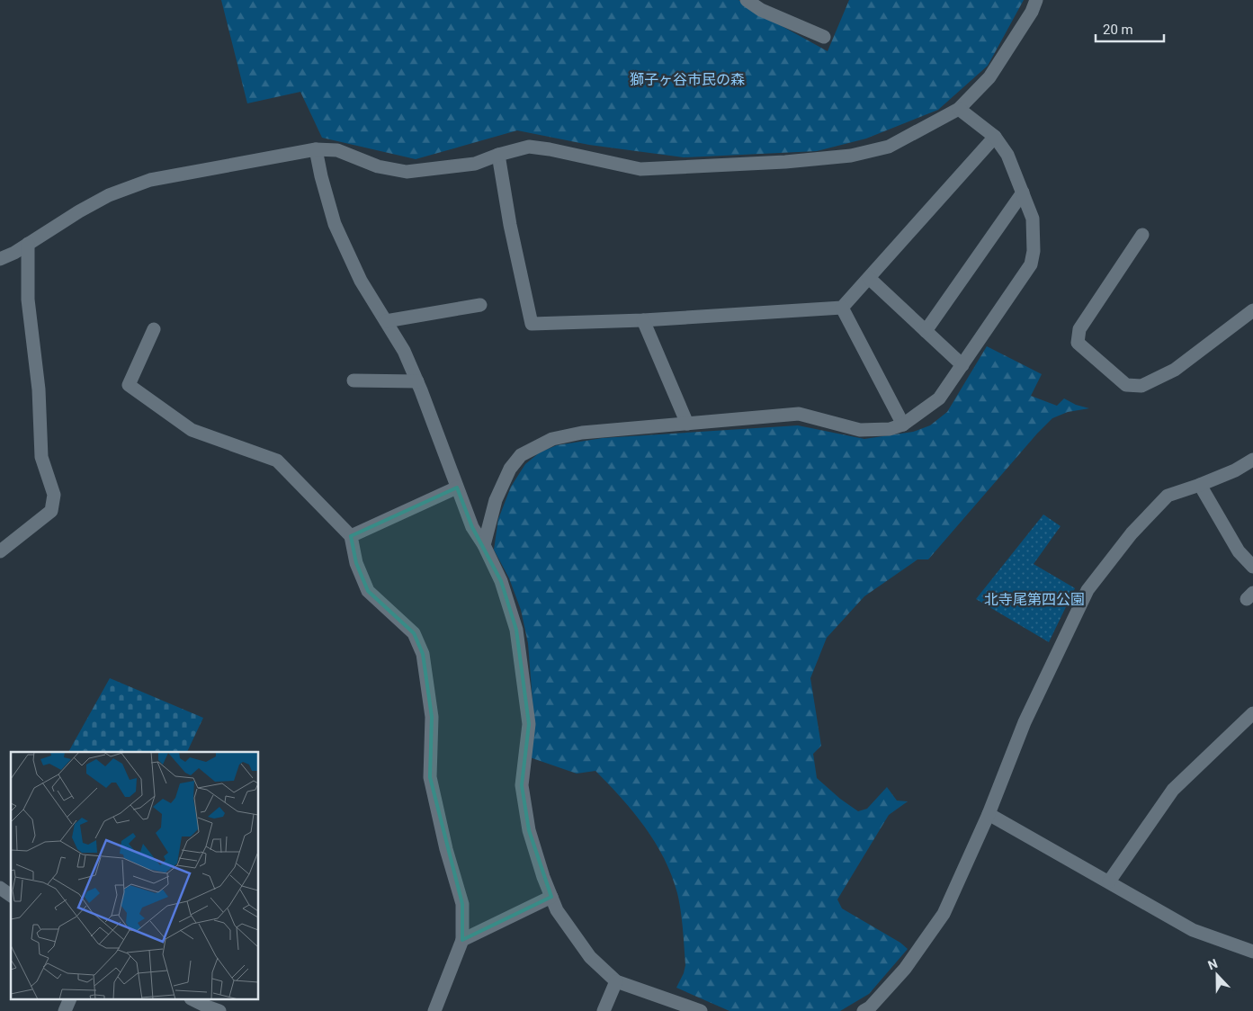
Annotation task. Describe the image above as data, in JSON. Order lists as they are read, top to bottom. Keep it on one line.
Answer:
{"parks":["獅子ヶ谷市民の森","北寺尾第四公園"],"scale_bar":"20 m","north":"top"}
